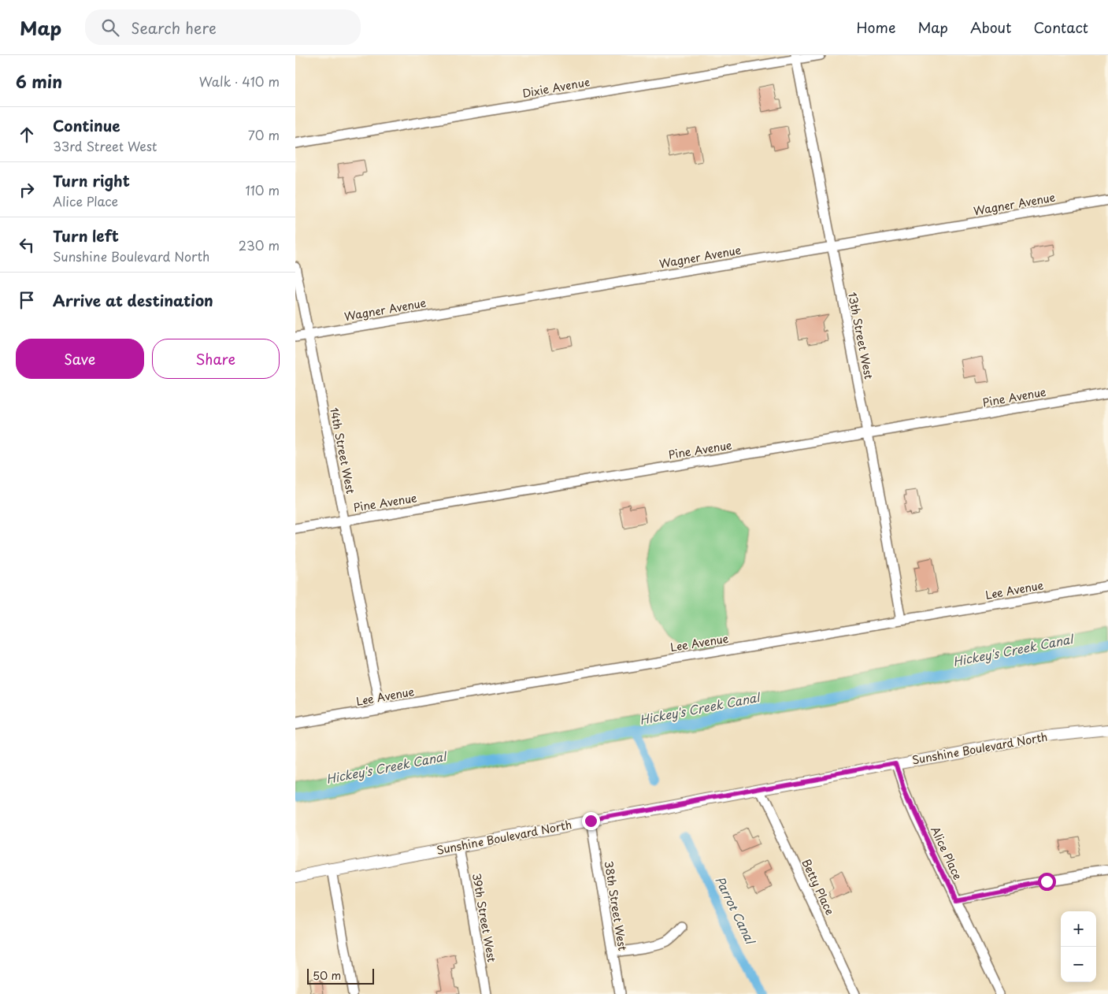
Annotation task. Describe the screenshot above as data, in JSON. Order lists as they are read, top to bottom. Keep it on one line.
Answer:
{"streets":{"street":["Dixie Avenue","Wagner Avenue","13th Street West","Pine Avenue","14th Street West","Lee Avenue","Sunshine Boulevard North","Alice Place","Betty Place","38th Street West","39th Street West"]},"crossings":[["Dixie Avenue","13th Street West"],["Wagner Avenue","13th Street West"],["Wagner Avenue","14th Street West"],["13th Street West","Pine Avenue"],["13th Street West","Lee Avenue"],["Pine Avenue","14th Street West"],["14th Street West","Lee Avenue"],["Sunshine Boulevard North","Alice Place"],["Sunshine Boulevard North","Betty Place"],["Sunshine Boulevard North","38th Street West"],["Sunshine Boulevard North","39th Street West"]],"water":["Hickey's Creek Canal","Parrot Canal"],"scale_bar":"50 m","page":{"header":"Map","search":"Search here","nav":["Home","Map","About","Contact"],"heading":["6 min","Walk · 410 m"],"list":[["Continue","33rd Street West","70 m"],["Turn right","Alice Place","110 m"],["Turn left","Sunshine Boulevard North","230 m"],"Arrive at destination"],"buttons":["Save","Share"],"map_buttons":["+","−"],"scale":"50 m"}}
